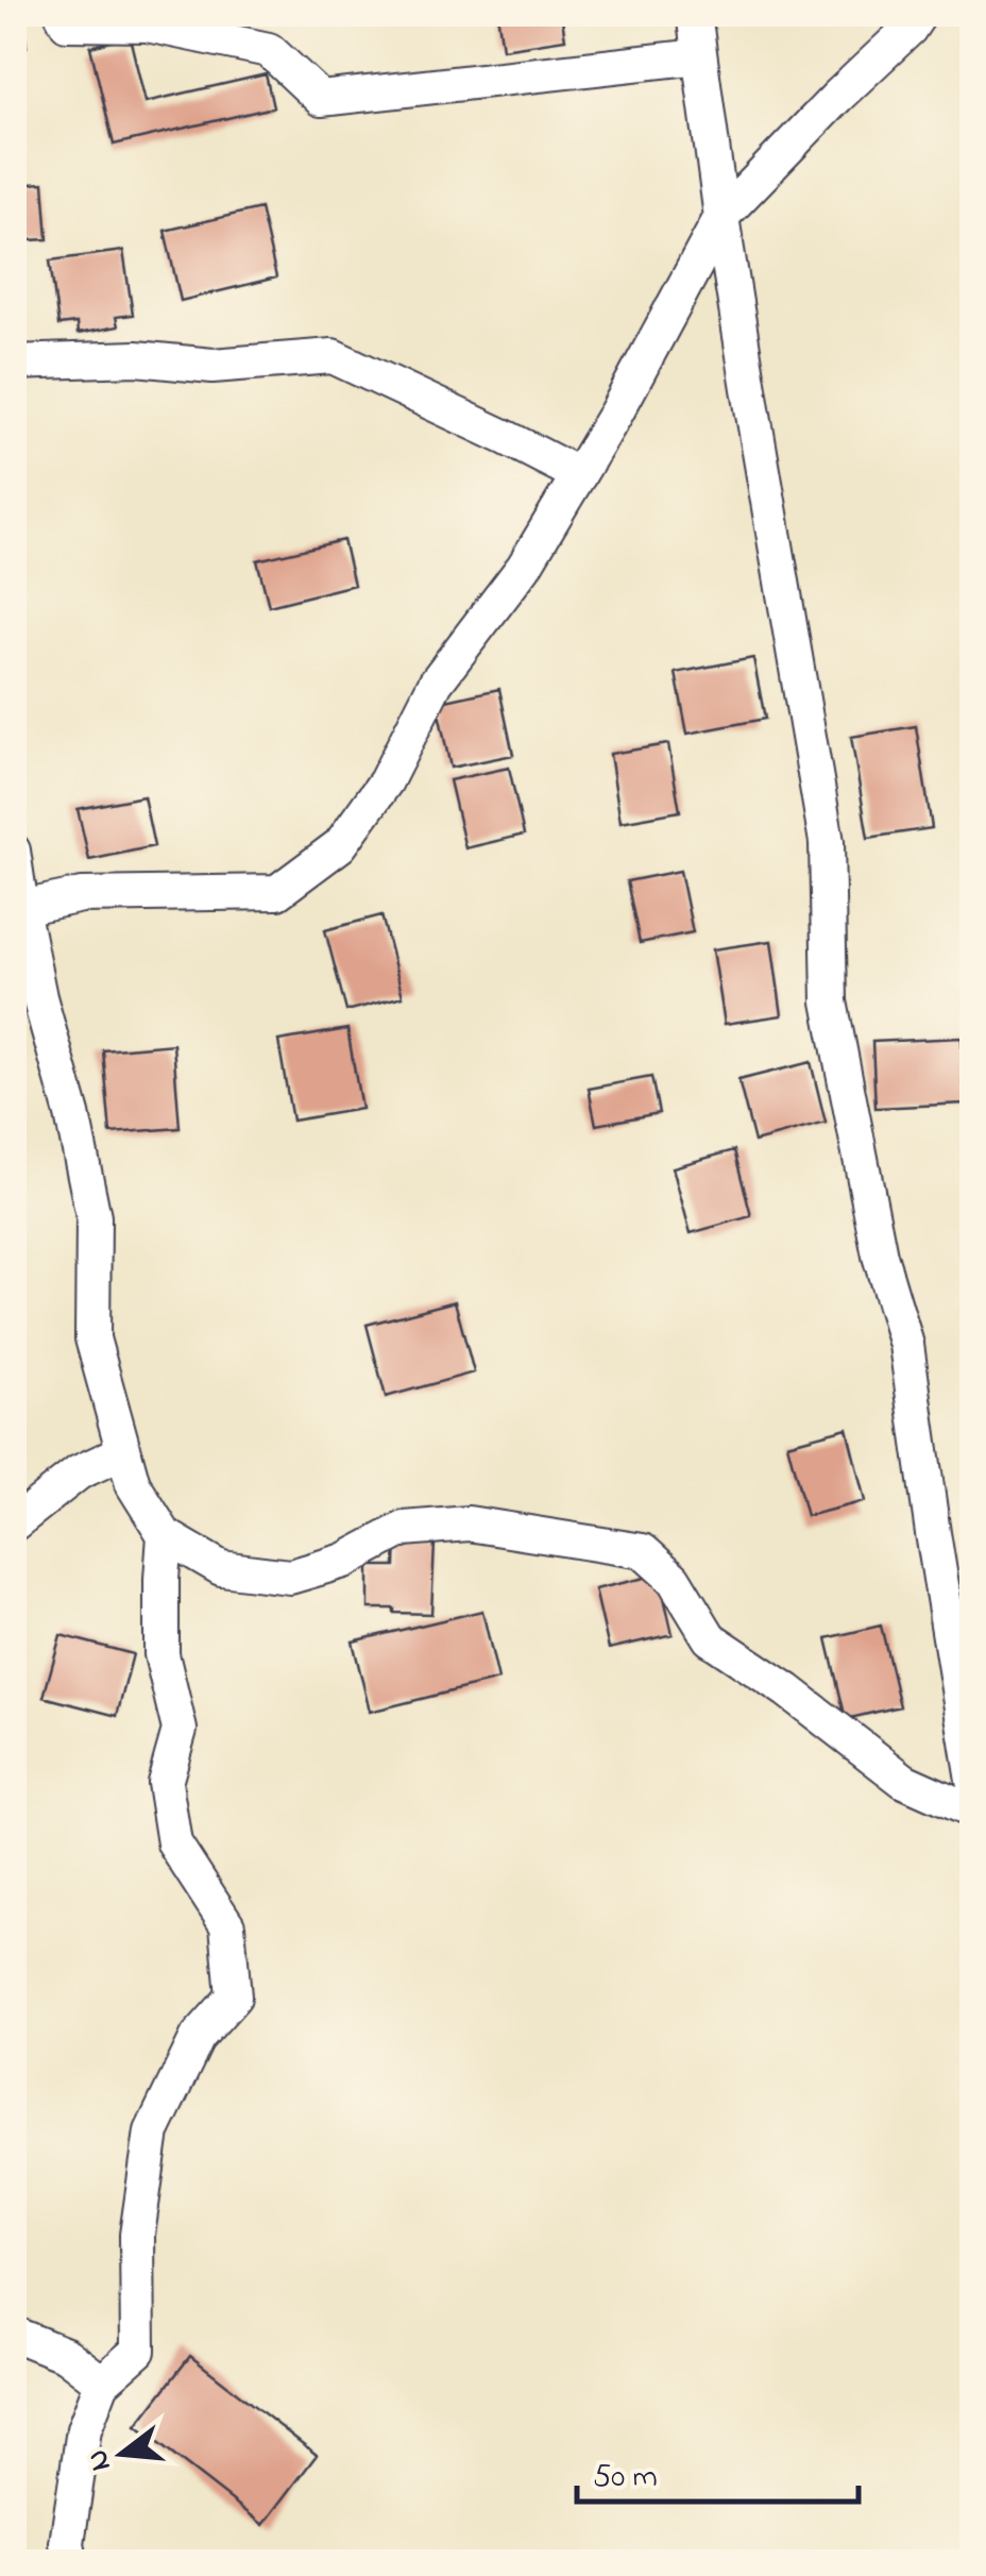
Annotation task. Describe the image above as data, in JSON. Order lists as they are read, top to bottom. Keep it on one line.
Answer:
{"scale_bar":"50 m","north":"left"}
